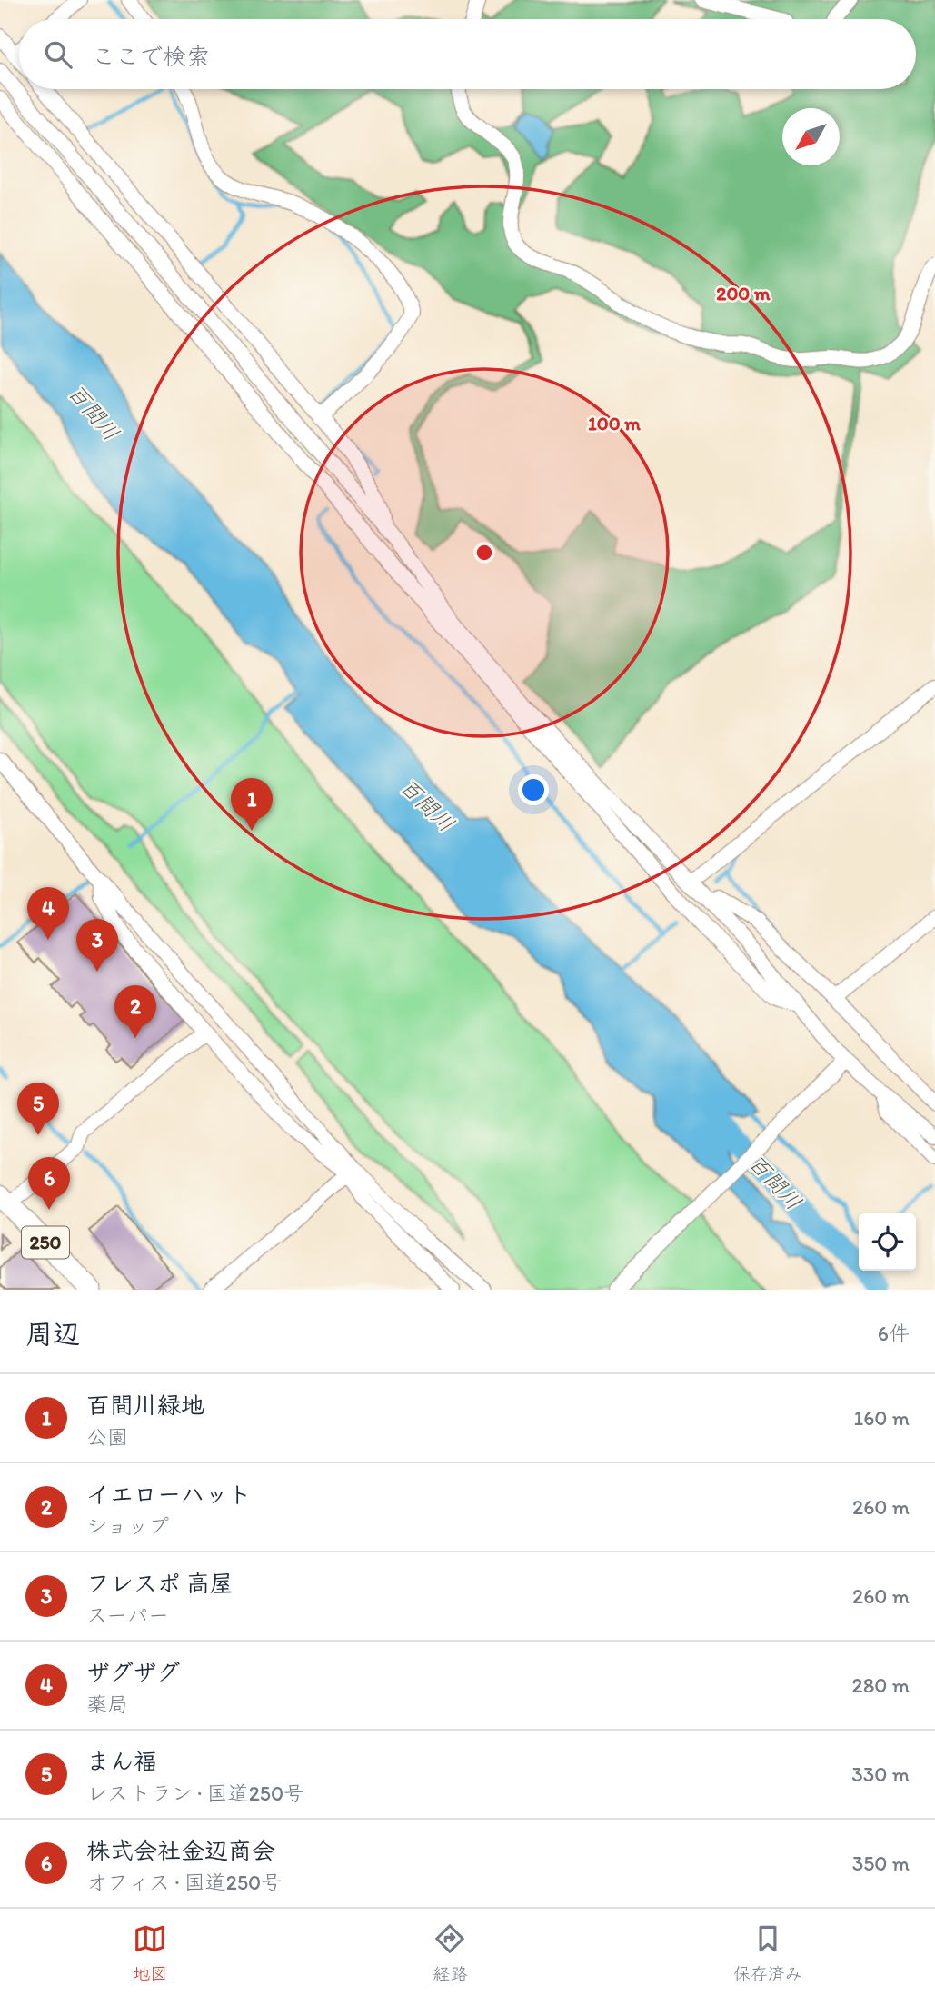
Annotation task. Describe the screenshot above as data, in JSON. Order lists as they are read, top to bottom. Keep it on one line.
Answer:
{"streets":{"highway":["250"]},"water":["百間川"],"north":"bottom left","page":{"search":"ここで検索","pins":["1","4","3","2","5","6"],"heading":["周辺","6件"],"list":[{"mark":"1","name":"百間川緑地","note":"公園","value":"160 m"},{"mark":"2","name":"イエローハット","note":"ショップ","value":"260 m"},{"mark":"3","name":"フレスポ 高屋","note":"スーパー","value":"260 m"},{"mark":"4","name":"ザグザグ","note":"薬局","value":"280 m"},{"mark":"5","name":"まん福","note":"レストラン · 国道250号","value":"330 m"},{"mark":"6","name":"株式会社金辺商会","note":"オフィス · 国道250号","value":"350 m"}],"nav":["地図","経路","保存済み"]},"rings":["200 m","100 m"]}
